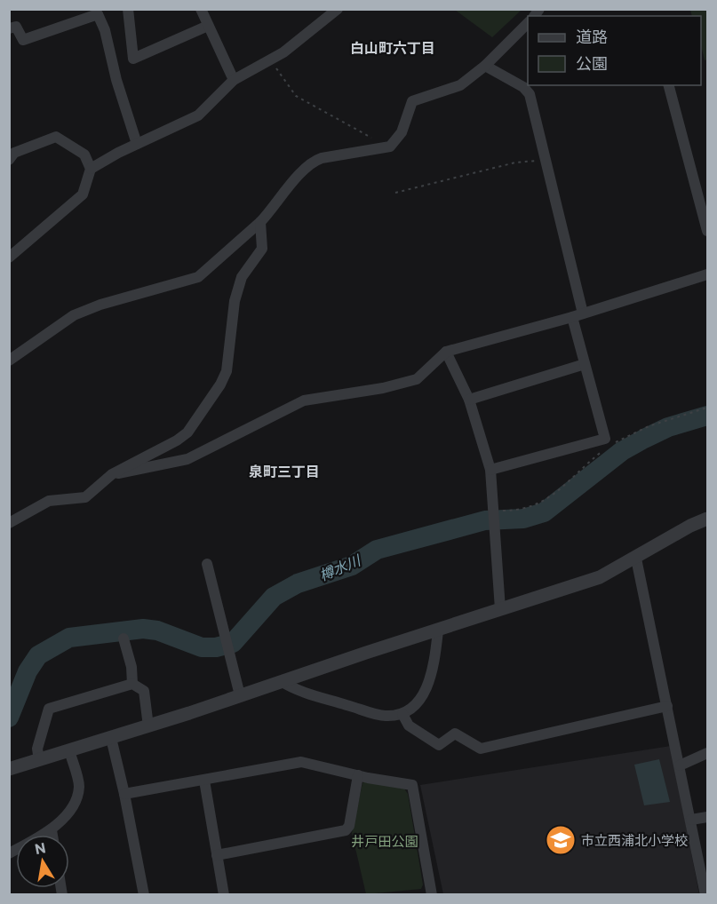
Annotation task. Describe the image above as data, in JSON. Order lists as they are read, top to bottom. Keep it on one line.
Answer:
{"districts":["白山町六丁目","泉町三丁目"],"water":["樽水川"],"parks":["井戸田公園"],"places":{"school or university":["市立西浦北小学校"]},"legend":["道路","公園"],"north":"top"}
